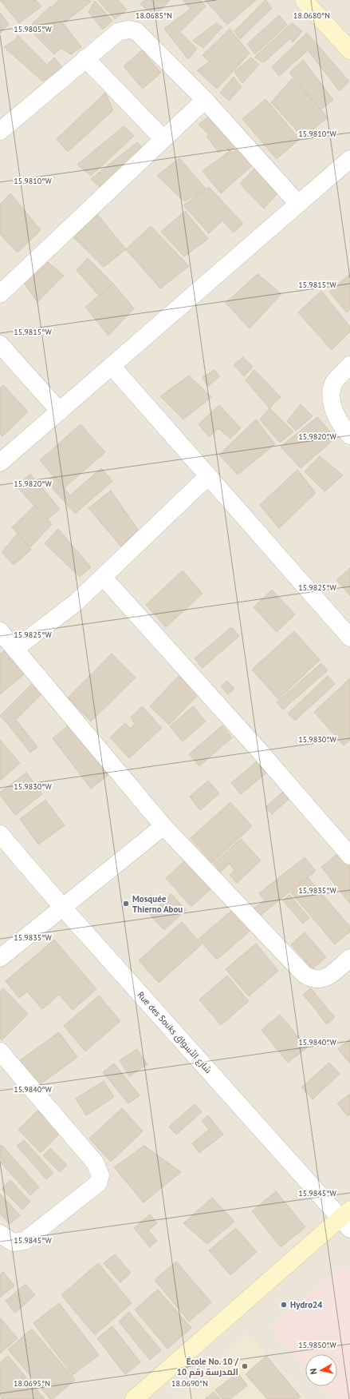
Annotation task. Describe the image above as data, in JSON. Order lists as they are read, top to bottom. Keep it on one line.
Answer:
{"streets":{"street":["Rue des Souks شارع الأسواق"]},"places":["Mosquée Thierno Abou","Hydro24","École No. 10 / المدرسة رقم 10"],"north":"left","coordinates":["18.0685°N","18.0680°N","15.9805°W","15.9810°W","15.9815°W","15.9820°W","15.9825°W","15.9830°W","15.9835°W","15.9840°W","15.9845°W","15.9850°W","18.0695°N","18.0690°N"]}
